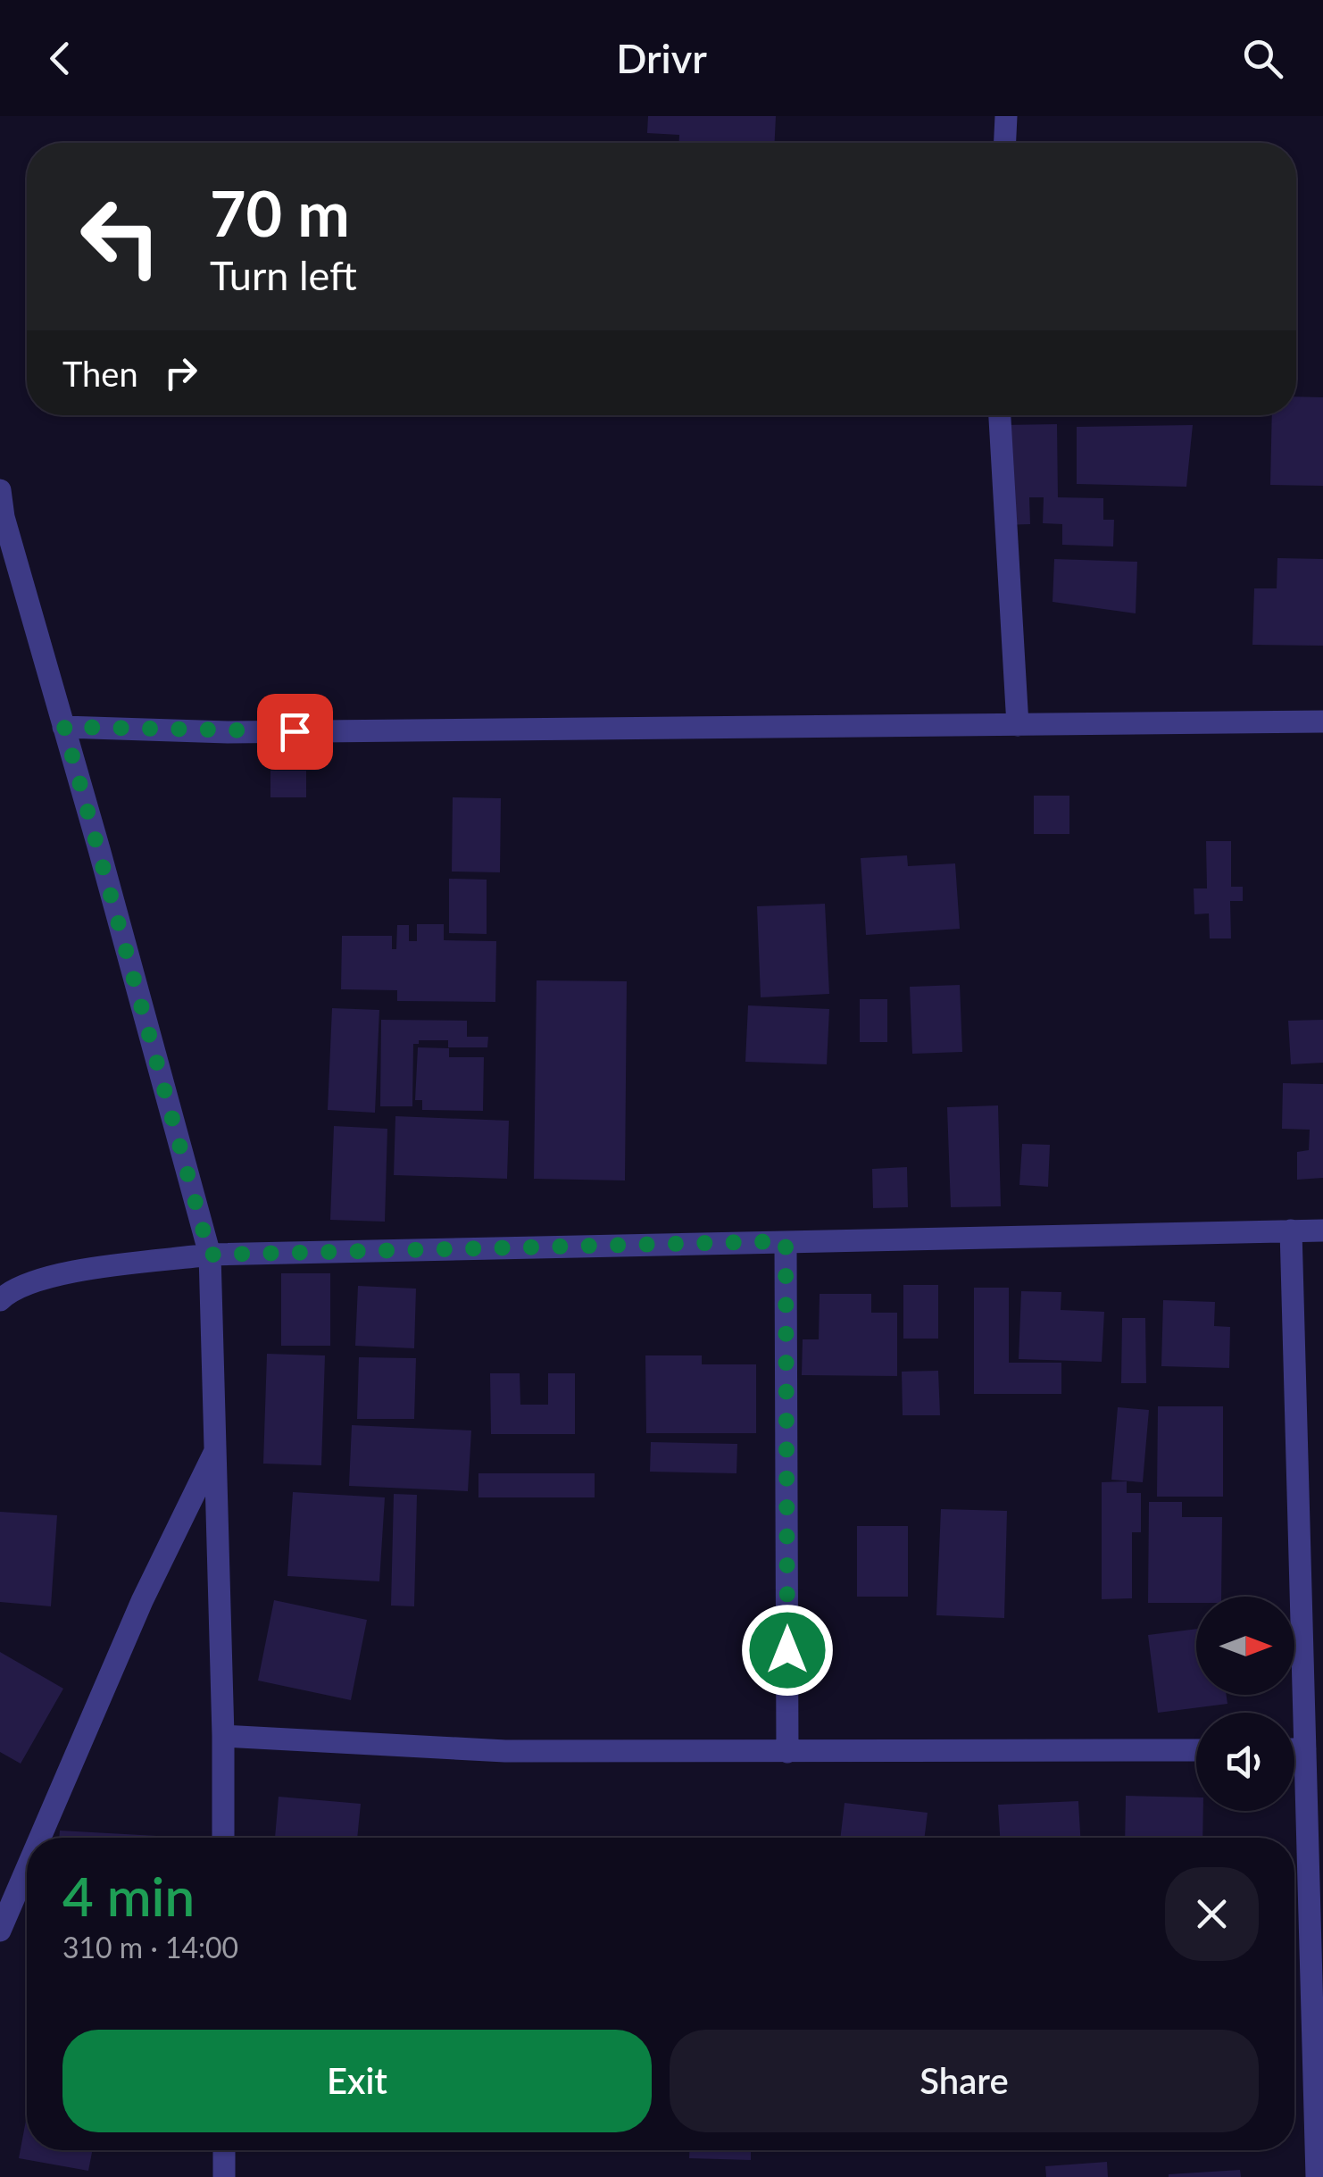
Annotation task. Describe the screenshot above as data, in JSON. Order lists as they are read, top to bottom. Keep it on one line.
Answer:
{"north":"right","page":{"header":"Drivr","turn":["70 m","Turn left"],"then":"Then","heading":["4 min","310 m · 14:00"],"buttons":["Exit","Share"]}}
